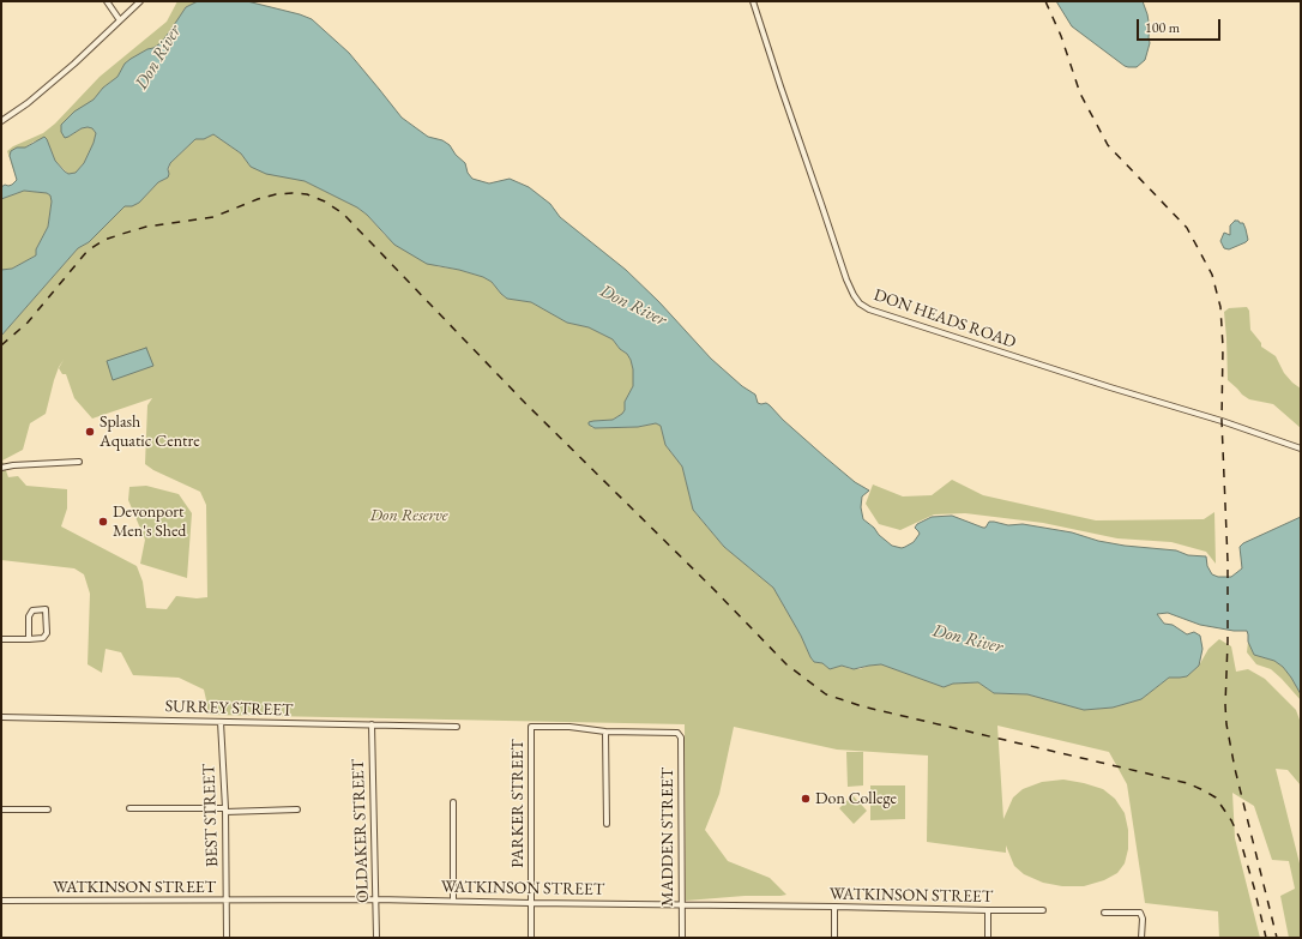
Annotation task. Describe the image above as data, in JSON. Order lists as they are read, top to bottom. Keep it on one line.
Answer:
{"streets":{"street":["DON HEADS ROAD","SURREY STREET","PARKER STREET","BEST STREET","OLDAKER STREET","MADDEN STREET","WATKINSON STREET"]},"crossings":[["SURREY STREET","BEST STREET"],["SURREY STREET","OLDAKER STREET"],["PARKER STREET","MADDEN STREET"],["PARKER STREET","WATKINSON STREET"],["BEST STREET","WATKINSON STREET"],["OLDAKER STREET","WATKINSON STREET"],["MADDEN STREET","WATKINSON STREET"]],"water":["Don River"],"parks":["Don Reserve"],"places":["Splash Aquatic Centre","Devonport Men's Shed","Don College"],"scale_bar":"100 m"}
